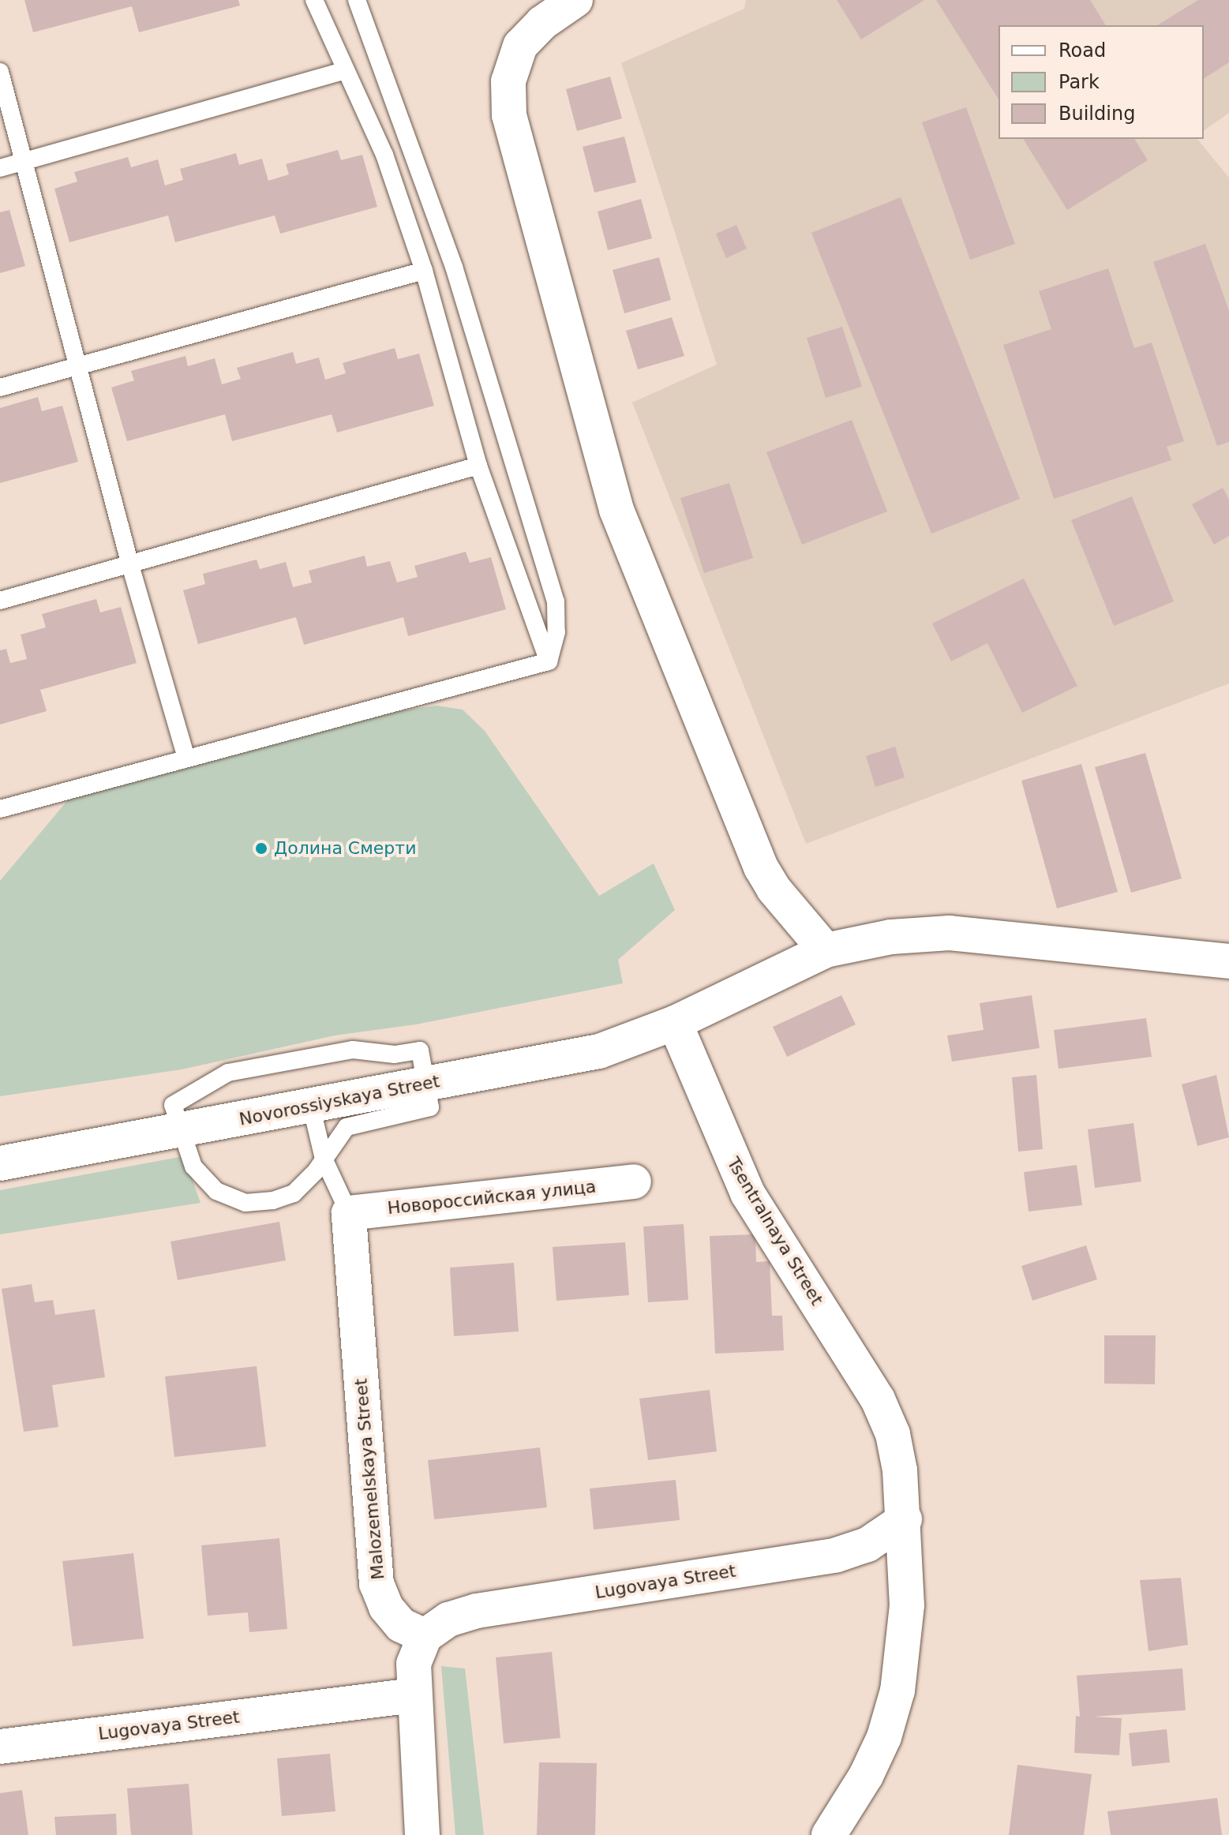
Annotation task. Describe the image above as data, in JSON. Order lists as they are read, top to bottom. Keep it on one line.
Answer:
{"streets":{"street":["Novorossiyskaya Street","Новороссийская улица","Tsentralnaya Street","Malozemelskaya Street","Lugovaya Street"]},"crossings":[["Novorossiyskaya Street","Tsentralnaya Street"],["Новороссийская улица","Malozemelskaya Street"],["Tsentralnaya Street","Lugovaya Street"],["Malozemelskaya Street","Lugovaya Street"]],"places":["Долина Смерти"],"legend":["Road","Park","Building"]}
